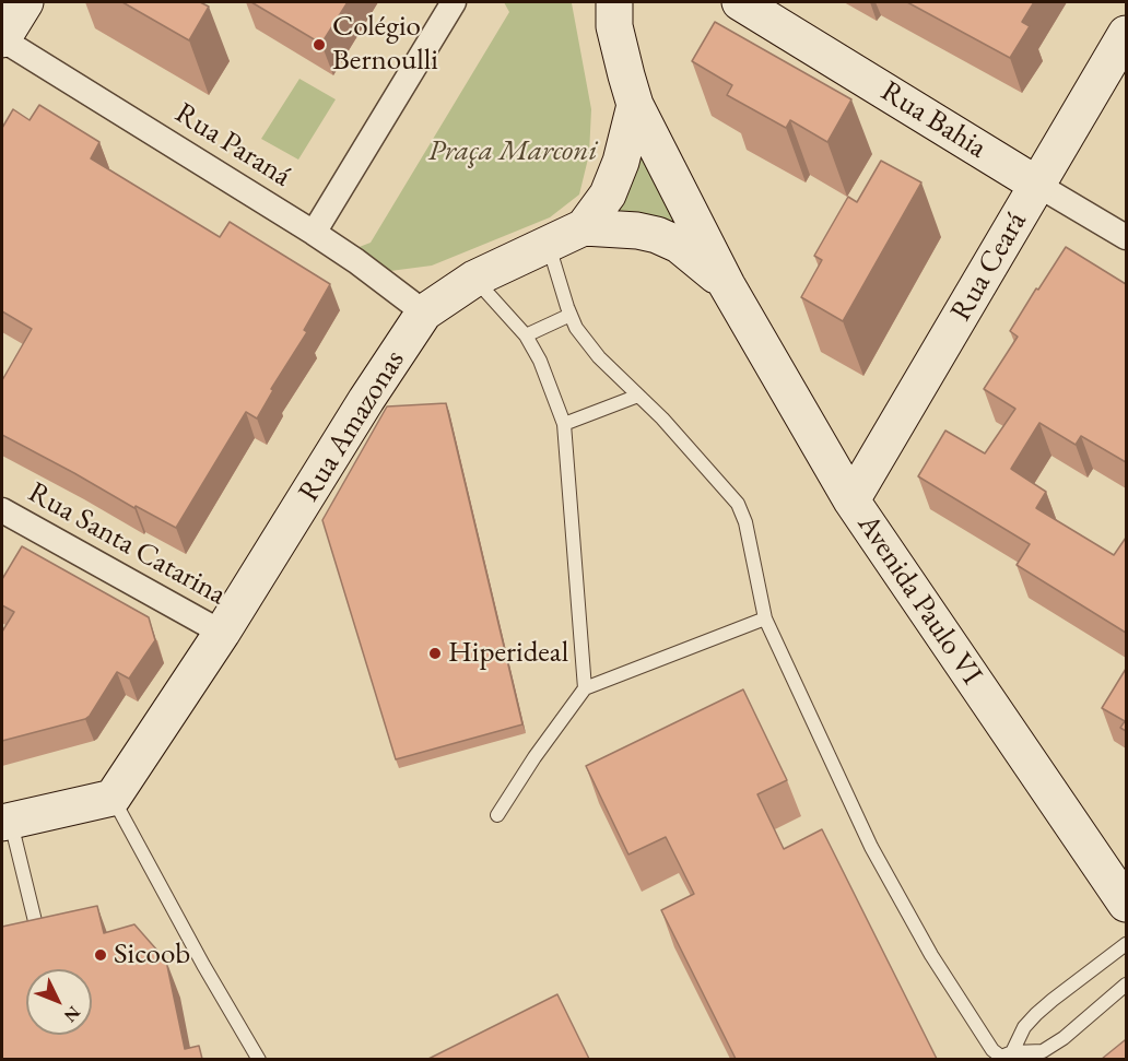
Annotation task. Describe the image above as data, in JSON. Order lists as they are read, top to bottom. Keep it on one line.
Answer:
{"streets":{"main road":["Rua Bahia","Rua Ceará","Rua Amazonas","Avenida Paulo VI"],"street":["Rua Paraná","Rua Santa Catarina"]},"crossings":[["Rua Bahia","Rua Ceará"],["Rua Paraná","Rua Amazonas"],["Rua Ceará","Avenida Paulo VI"],["Rua Amazonas","Rua Santa Catarina"],["Rua Amazonas","Avenida Paulo VI"]],"parks":["Praça Marconi"],"places":["Colégio Bernoulli","Hiperideal","Sicoob"],"north":"bottom right"}
